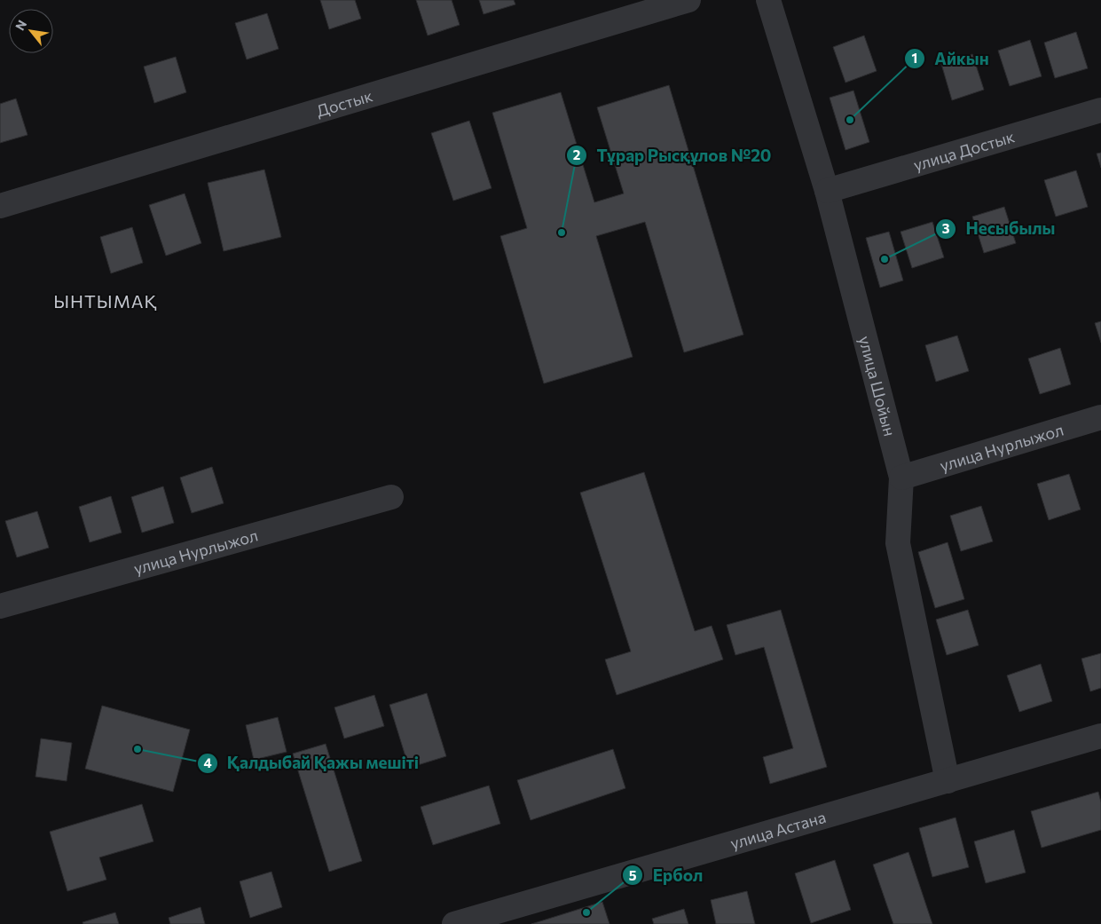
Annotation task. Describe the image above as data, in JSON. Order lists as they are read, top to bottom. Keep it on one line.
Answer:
{"streets":{"street":["Достык","улица Достык","улица Шойын","улица Нурлыжол","улица Астана"]},"crossings":[["улица Достык","улица Шойын"],["улица Шойын","улица Нурлыжол"],["улица Шойын","улица Астана"]],"districts":["ЫНТЫМАҚ"],"places":["Айкын","Тұрар Рысқұлов №20","Несыбылы","Қалдыбай Қажы мешіті","Ербол"],"north":"top left"}
